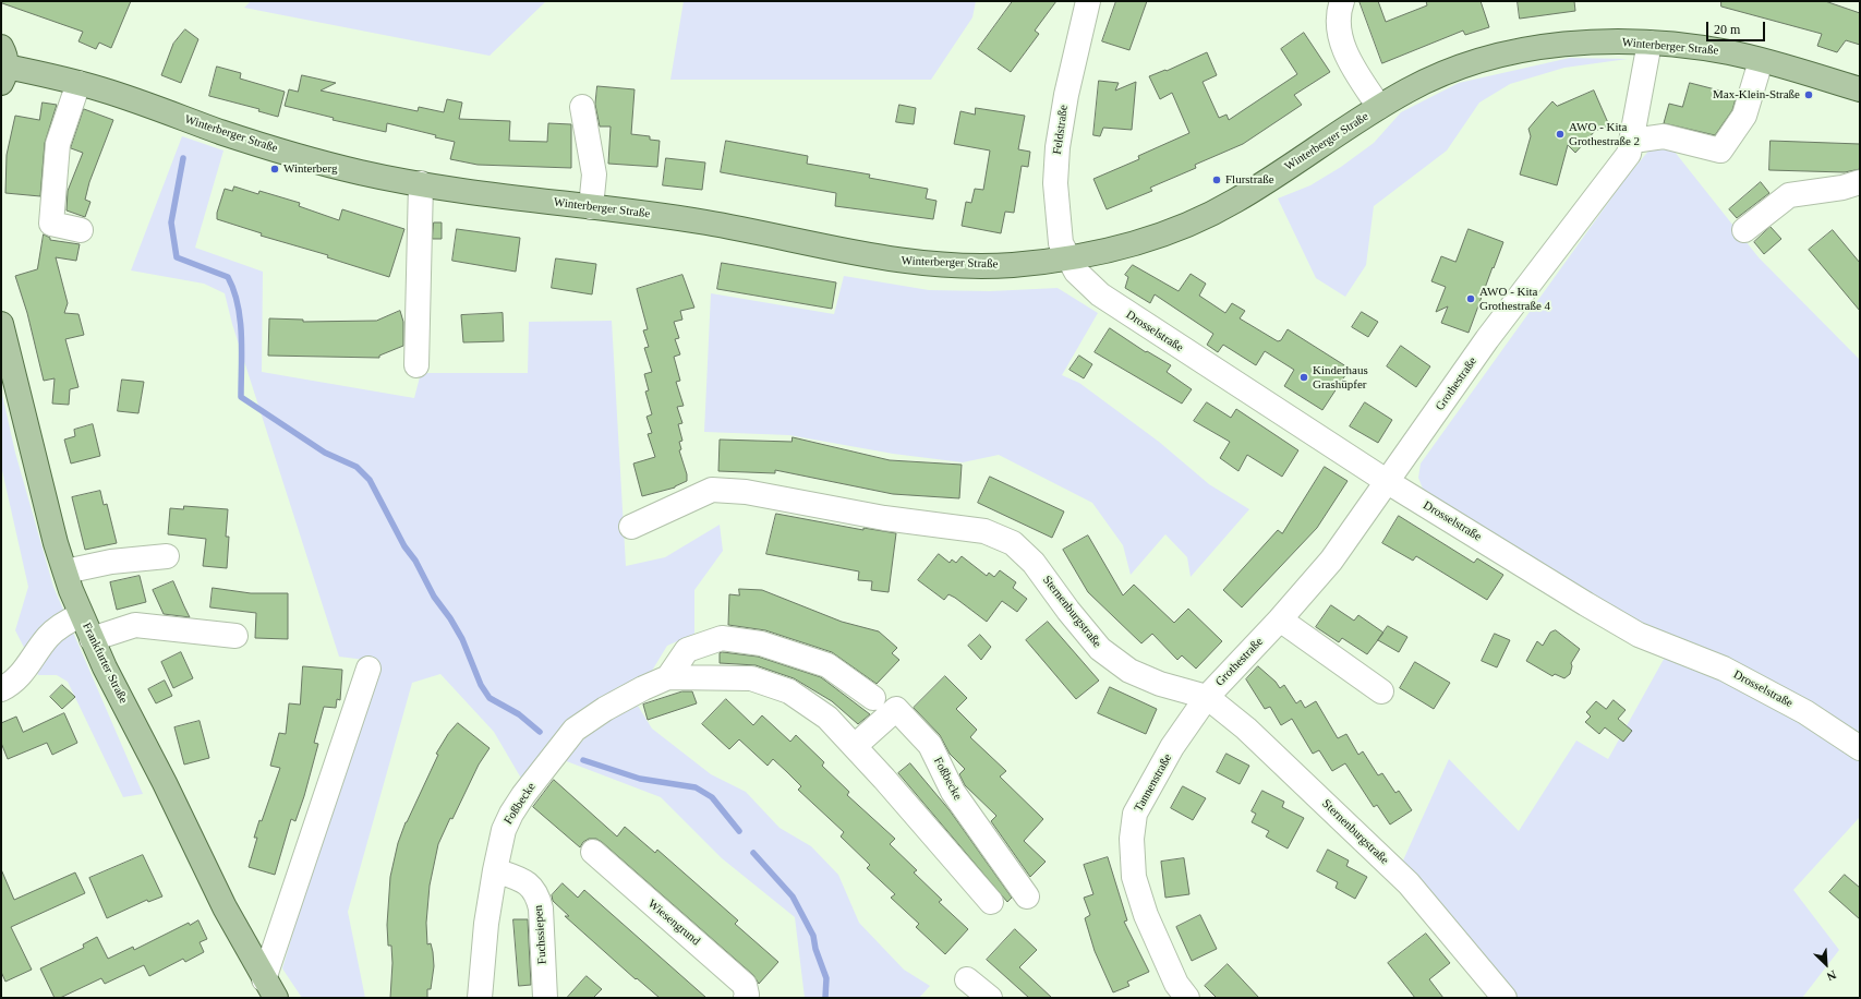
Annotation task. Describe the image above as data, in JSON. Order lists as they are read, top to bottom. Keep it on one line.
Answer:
{"streets":{"main road":["Winterberger Straße","Frankfurter Straße"],"street":["Feldstraße","Drosselstraße","Grothestraße","Sternenburgstraße","Foßbecke","Tannenstraße","Wiesengrund","Fuchssiepen"]},"crossings":[["Winterberger Straße","Feldstraße"],["Winterberger Straße","Drosselstraße"],["Winterberger Straße","Grothestraße"],["Feldstraße","Drosselstraße"],["Drosselstraße","Grothestraße"],["Grothestraße","Sternenburgstraße"],["Grothestraße","Tannenstraße"],["Sternenburgstraße","Tannenstraße"],["Foßbecke","Fuchssiepen"]],"places":["Max-Klein-Straße","AWO - Kita Grothestraße 2","Winterberg","Flurstraße","AWO - Kita Grothestraße 4","Kinderhaus Grashüpfer"],"scale_bar":"20 m","north":"bottom right"}
